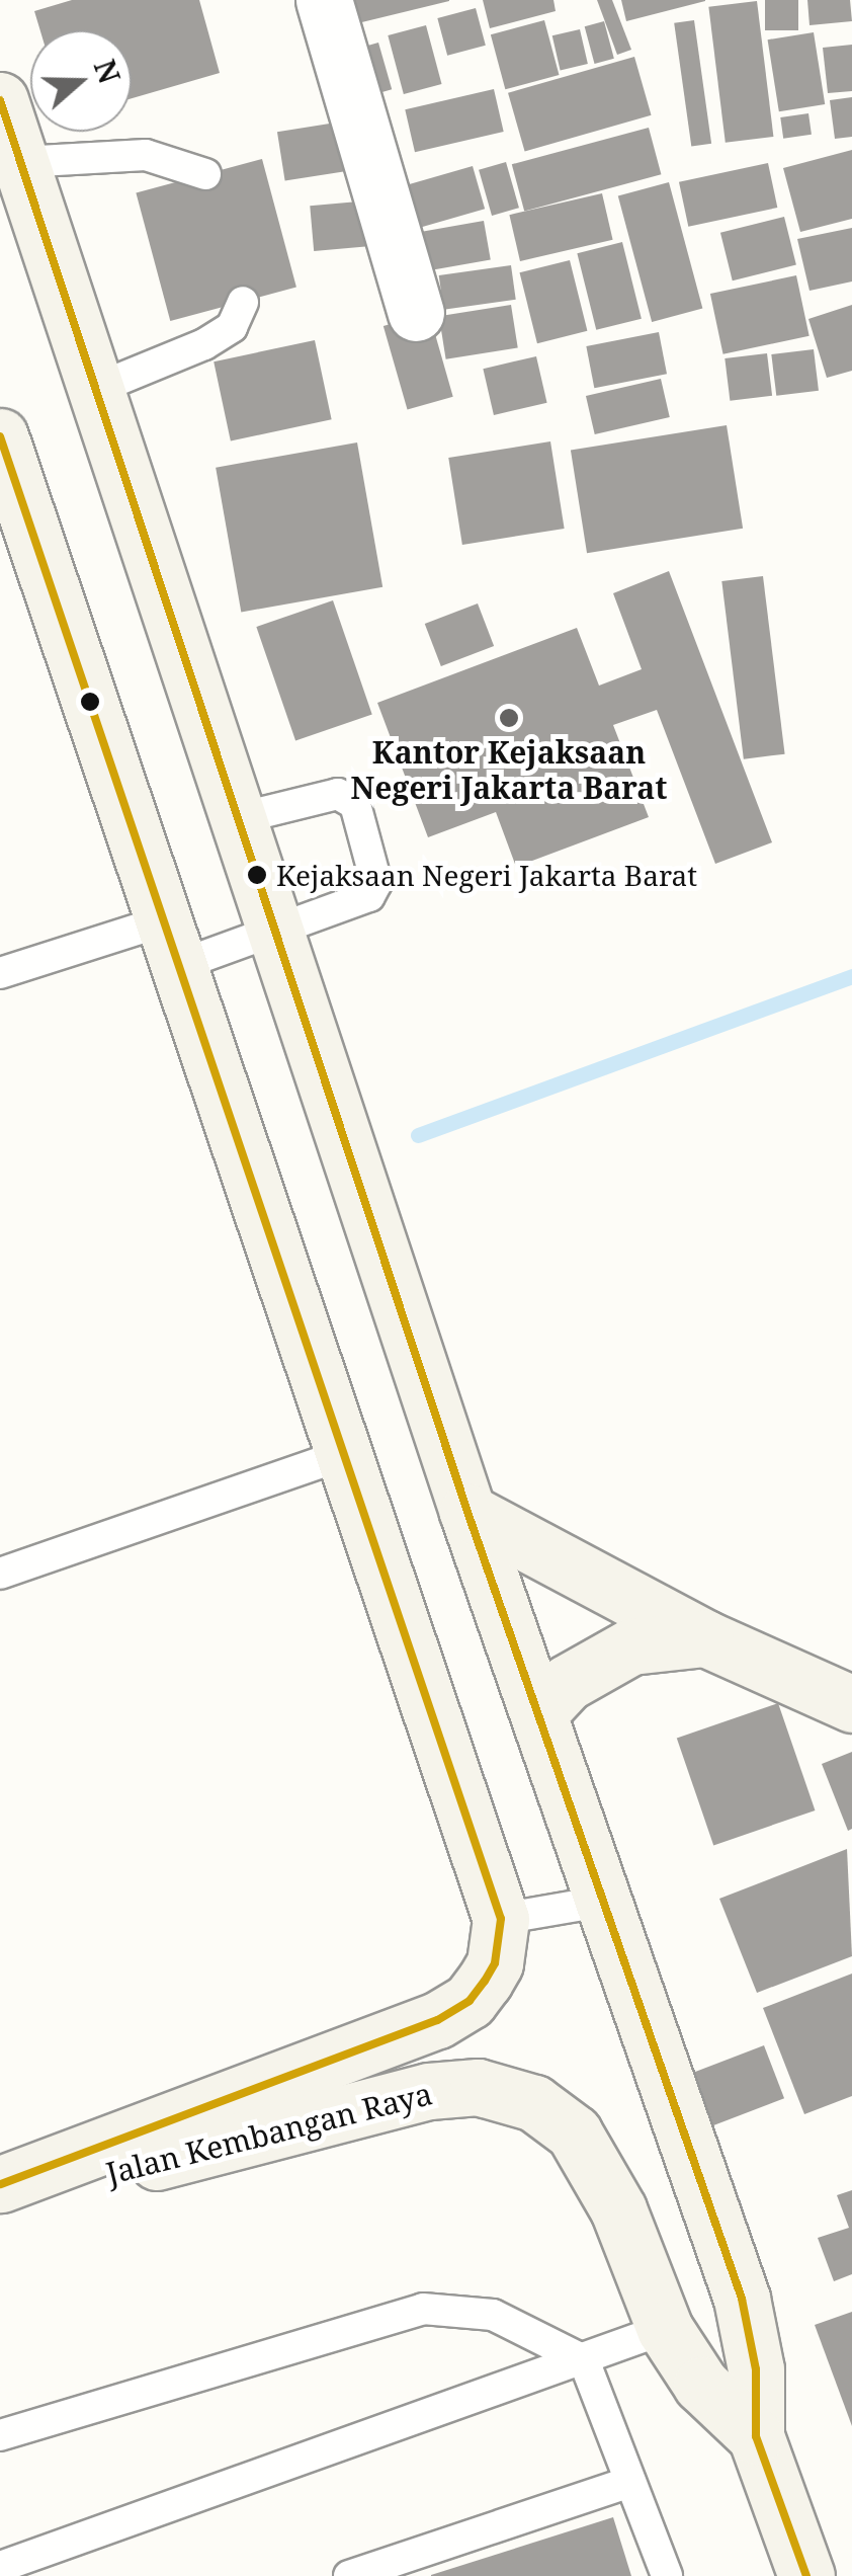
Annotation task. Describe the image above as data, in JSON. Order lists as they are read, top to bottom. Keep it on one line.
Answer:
{"streets":{"main road":["Jalan Kembangan Raya"]},"places":["Kantor Kejaksaan Negeri Jakarta Barat","Kejaksaan Negeri Jakarta Barat"],"north":"right"}
